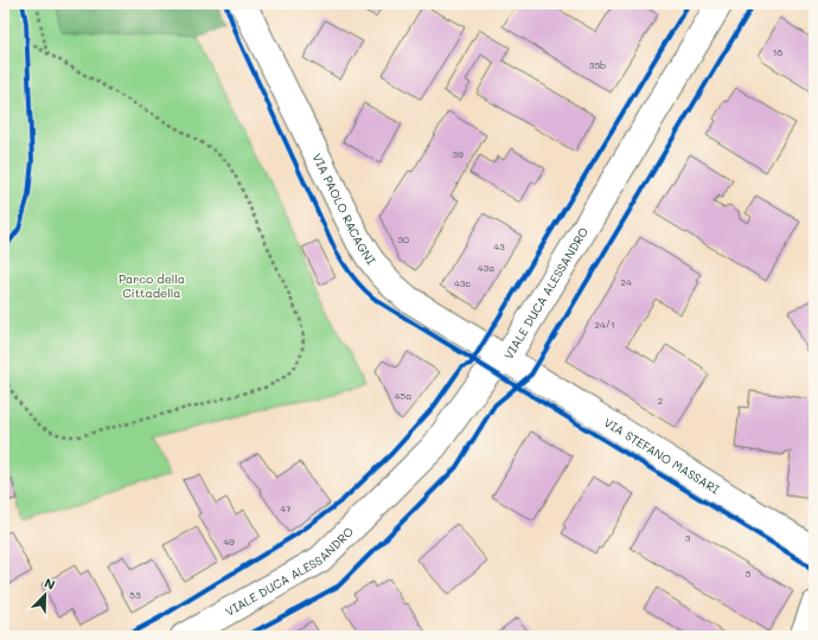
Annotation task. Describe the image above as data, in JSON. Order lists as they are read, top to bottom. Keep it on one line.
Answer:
{"streets":{"street":["VIA PAOLO RACAGNI","VIALE DUCA ALESSANDRO","VIA STEFANO MASSARI"]},"crossings":[["VIA PAOLO RACAGNI","VIALE DUCA ALESSANDRO"],["VIA PAOLO RACAGNI","VIA STEFANO MASSARI"],["VIALE DUCA ALESSANDRO","VIA STEFANO MASSARI"]],"parks":["Parco della Cittadella"],"house_numbers":["18","35b","39","30","43","43a","24","43c","24/1","45a","2","47","3","49","5","53"],"north":"top right"}
